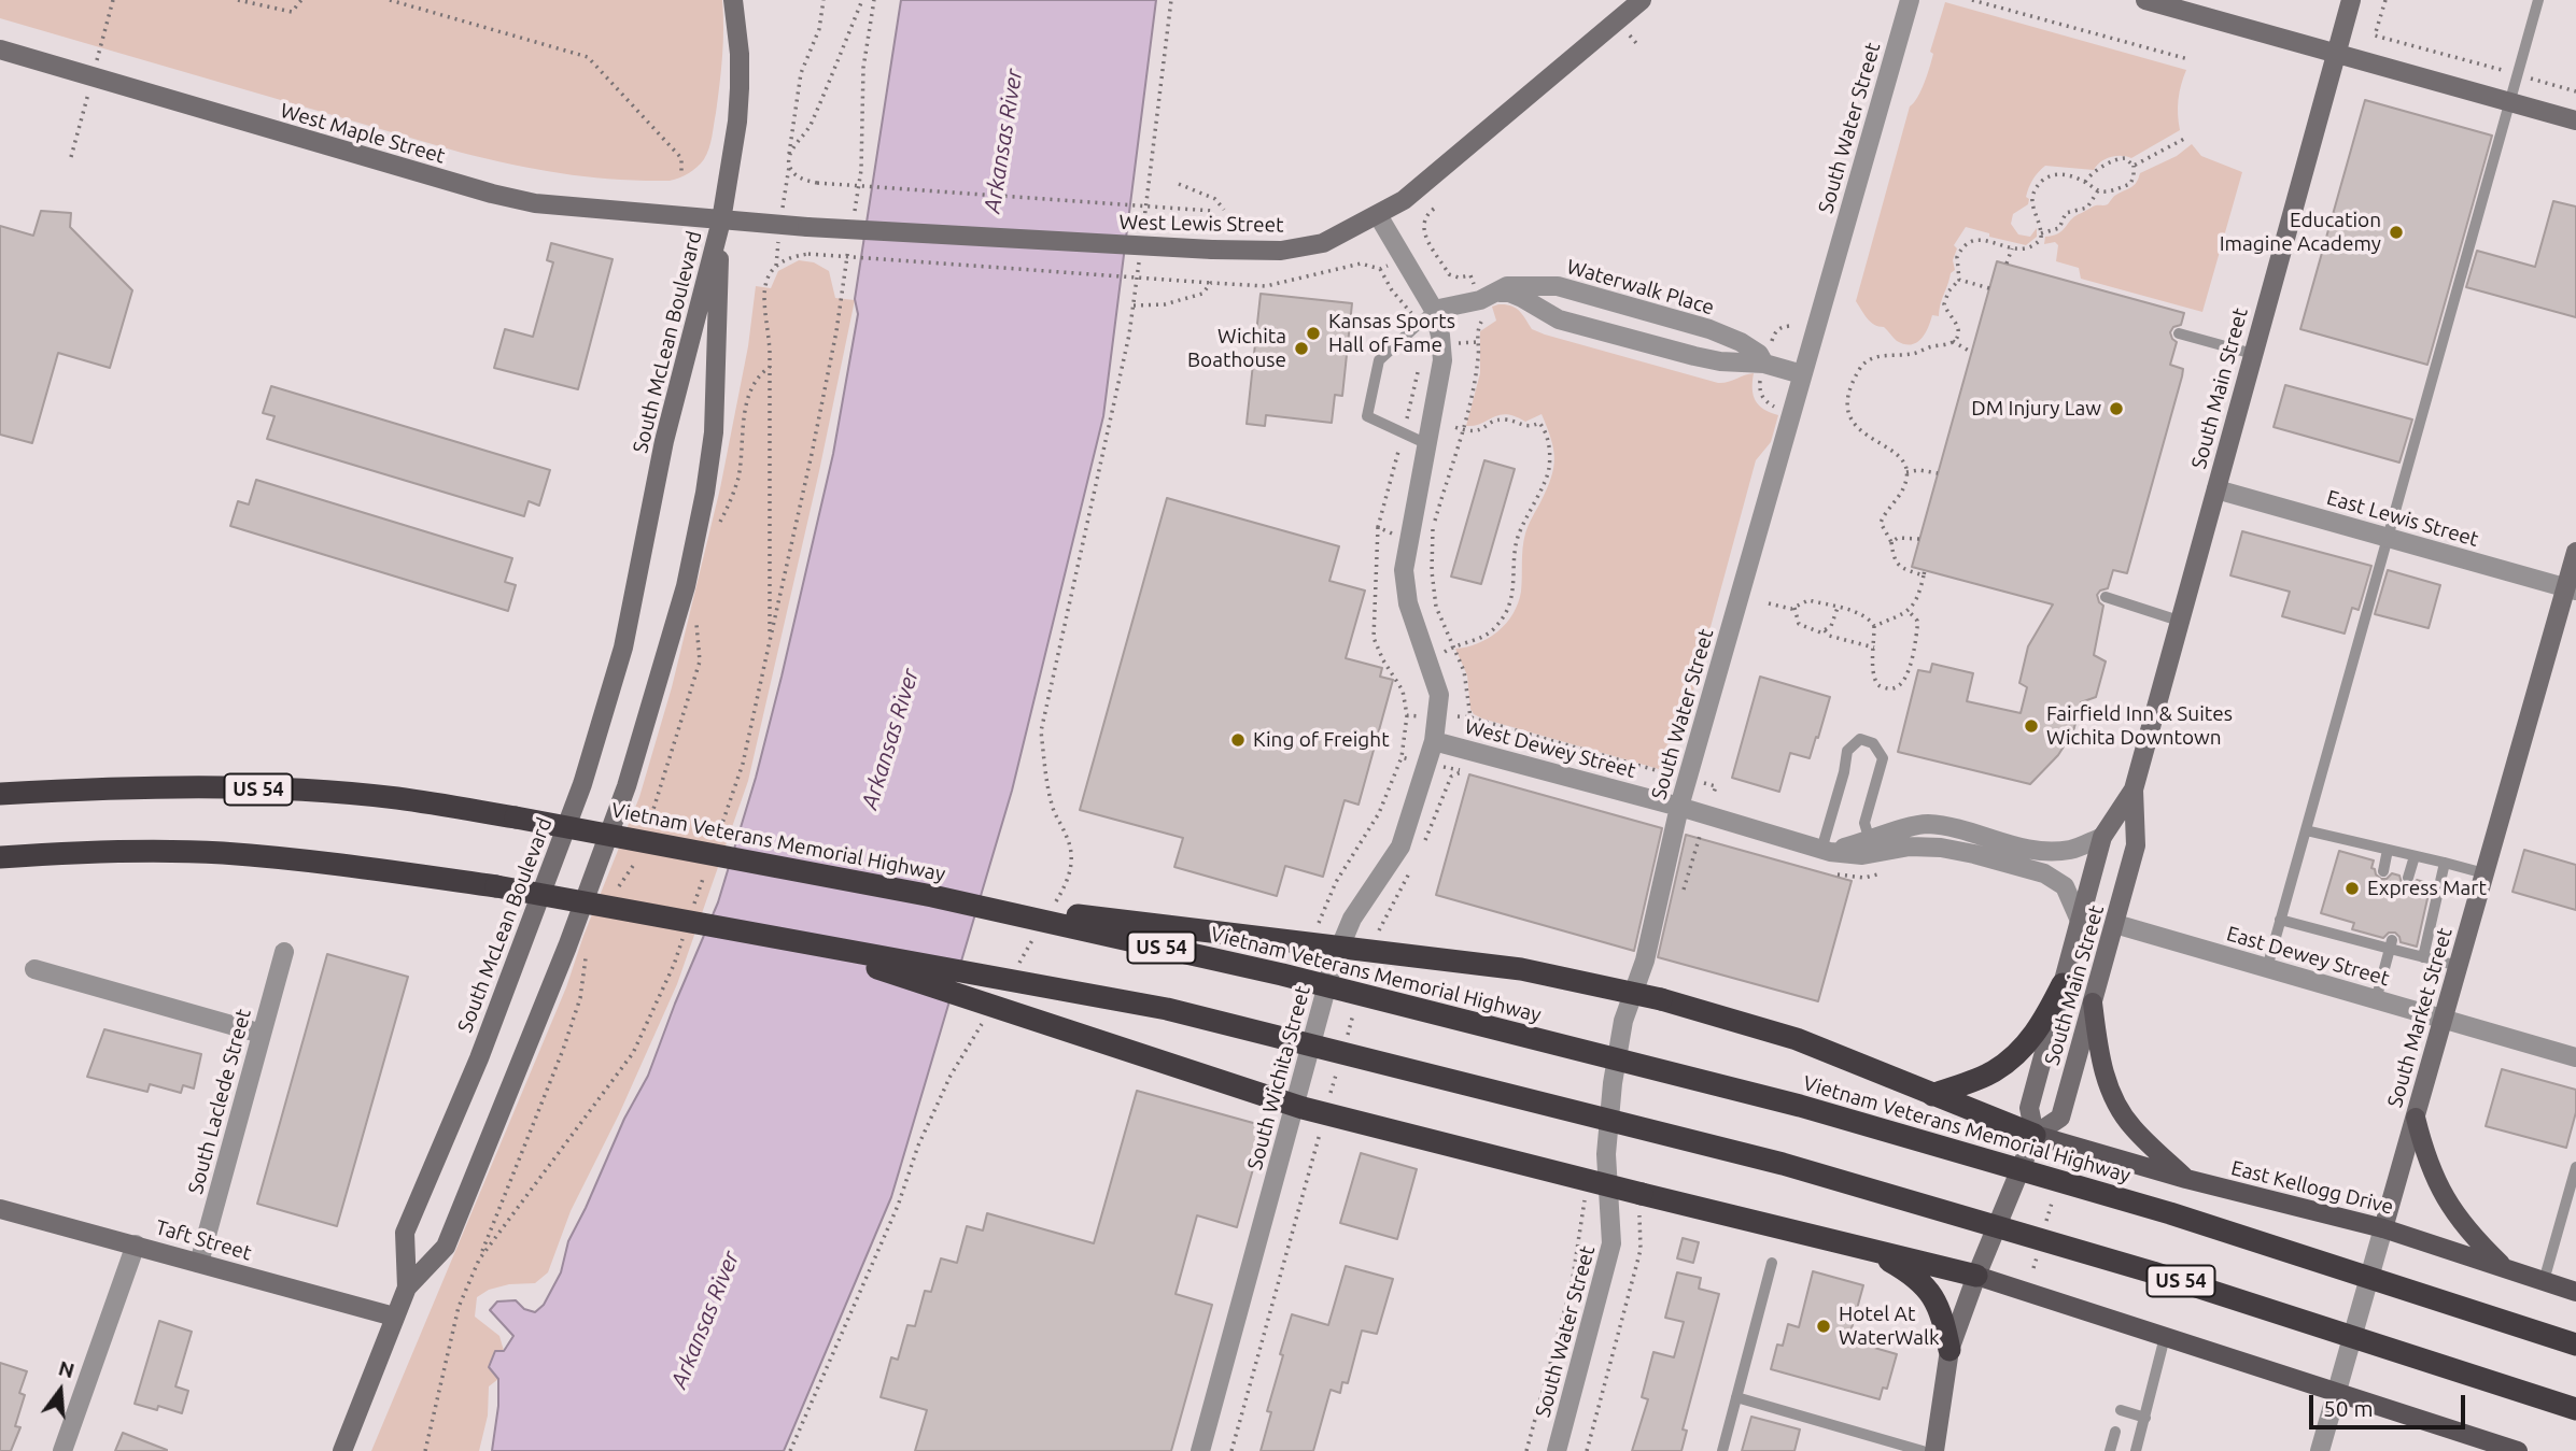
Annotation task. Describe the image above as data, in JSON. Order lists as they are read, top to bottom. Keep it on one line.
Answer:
{"streets":{"highway":["US 54","Vietnam Veterans Memorial Highway"],"main road":["East Kellogg Drive"],"street":["South Water Street","West Maple Street","West Lewis Street","Waterwalk Place","South McLean Boulevard","South Main Street","East Lewis Street","West Dewey Street","East Dewey Street","South Market Street","South Wichita Street","South Laclede Street","Taft Street"]},"crossings":[["South Water Street","Waterwalk Place"],["South Water Street","West Dewey Street"],["West Maple Street","West Lewis Street"],["West Maple Street","South McLean Boulevard"],["West Lewis Street","South McLean Boulevard"],["West Lewis Street","South Wichita Street"],["Waterwalk Place","South Wichita Street"],["South McLean Boulevard","Taft Street"],["South Main Street","East Lewis Street"],["South Main Street","West Dewey Street"],["South Main Street","East Dewey Street"],["South Main Street","East Kellogg Drive"],["East Lewis Street","South Market Street"],["West Dewey Street","South Wichita Street"],["East Dewey Street","South Market Street"],["South Market Street","East Kellogg Drive"],["South Laclede Street","Taft Street"]],"water":["Arkansas River"],"places":["Education Imagine Academy","Kansas Sports Hall of Fame","Wichita Boathouse","DM Injury Law","Fairfield Inn & Suites Wichita Downtown","King of Freight","Express Mart","Hotel At WaterWalk"],"scale_bar":"50 m","north":"top"}
